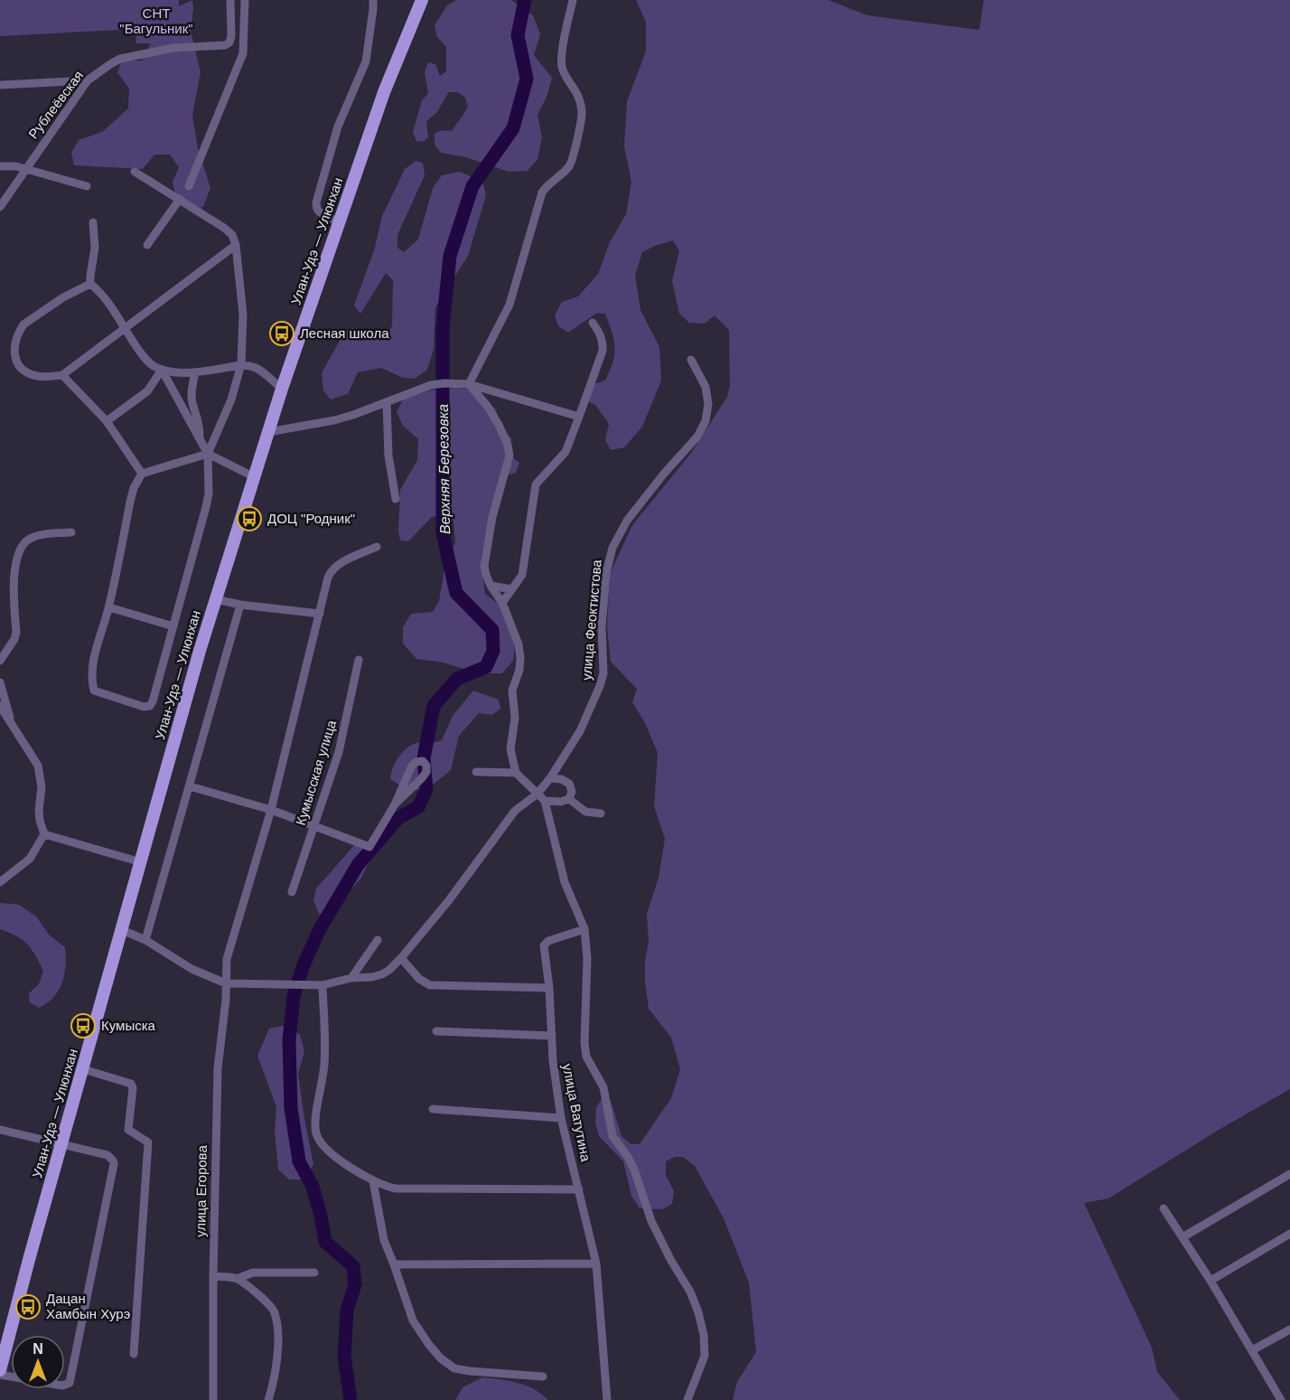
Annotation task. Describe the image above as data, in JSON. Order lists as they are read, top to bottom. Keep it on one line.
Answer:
{"streets":{"main road":["Улан-Удэ — Улюнхан"],"street":["Рублеёвская","улица Феоктистова","Кумысская улица","улица Ватутина","улица Егорова"]},"crossings":[["Улан-Удэ — Улюнхан","улица Феоктистова"],["улица Феоктистова","улица Егорова"]],"water":["Верхняя Березовка"],"parks":["СНТ \"Багульник\""],"places":{"bus stop":["Лесная школа","ДОЦ \"Родник\"","Кумыска","Дацан Хамбын Хурэ"]},"north":"top"}
